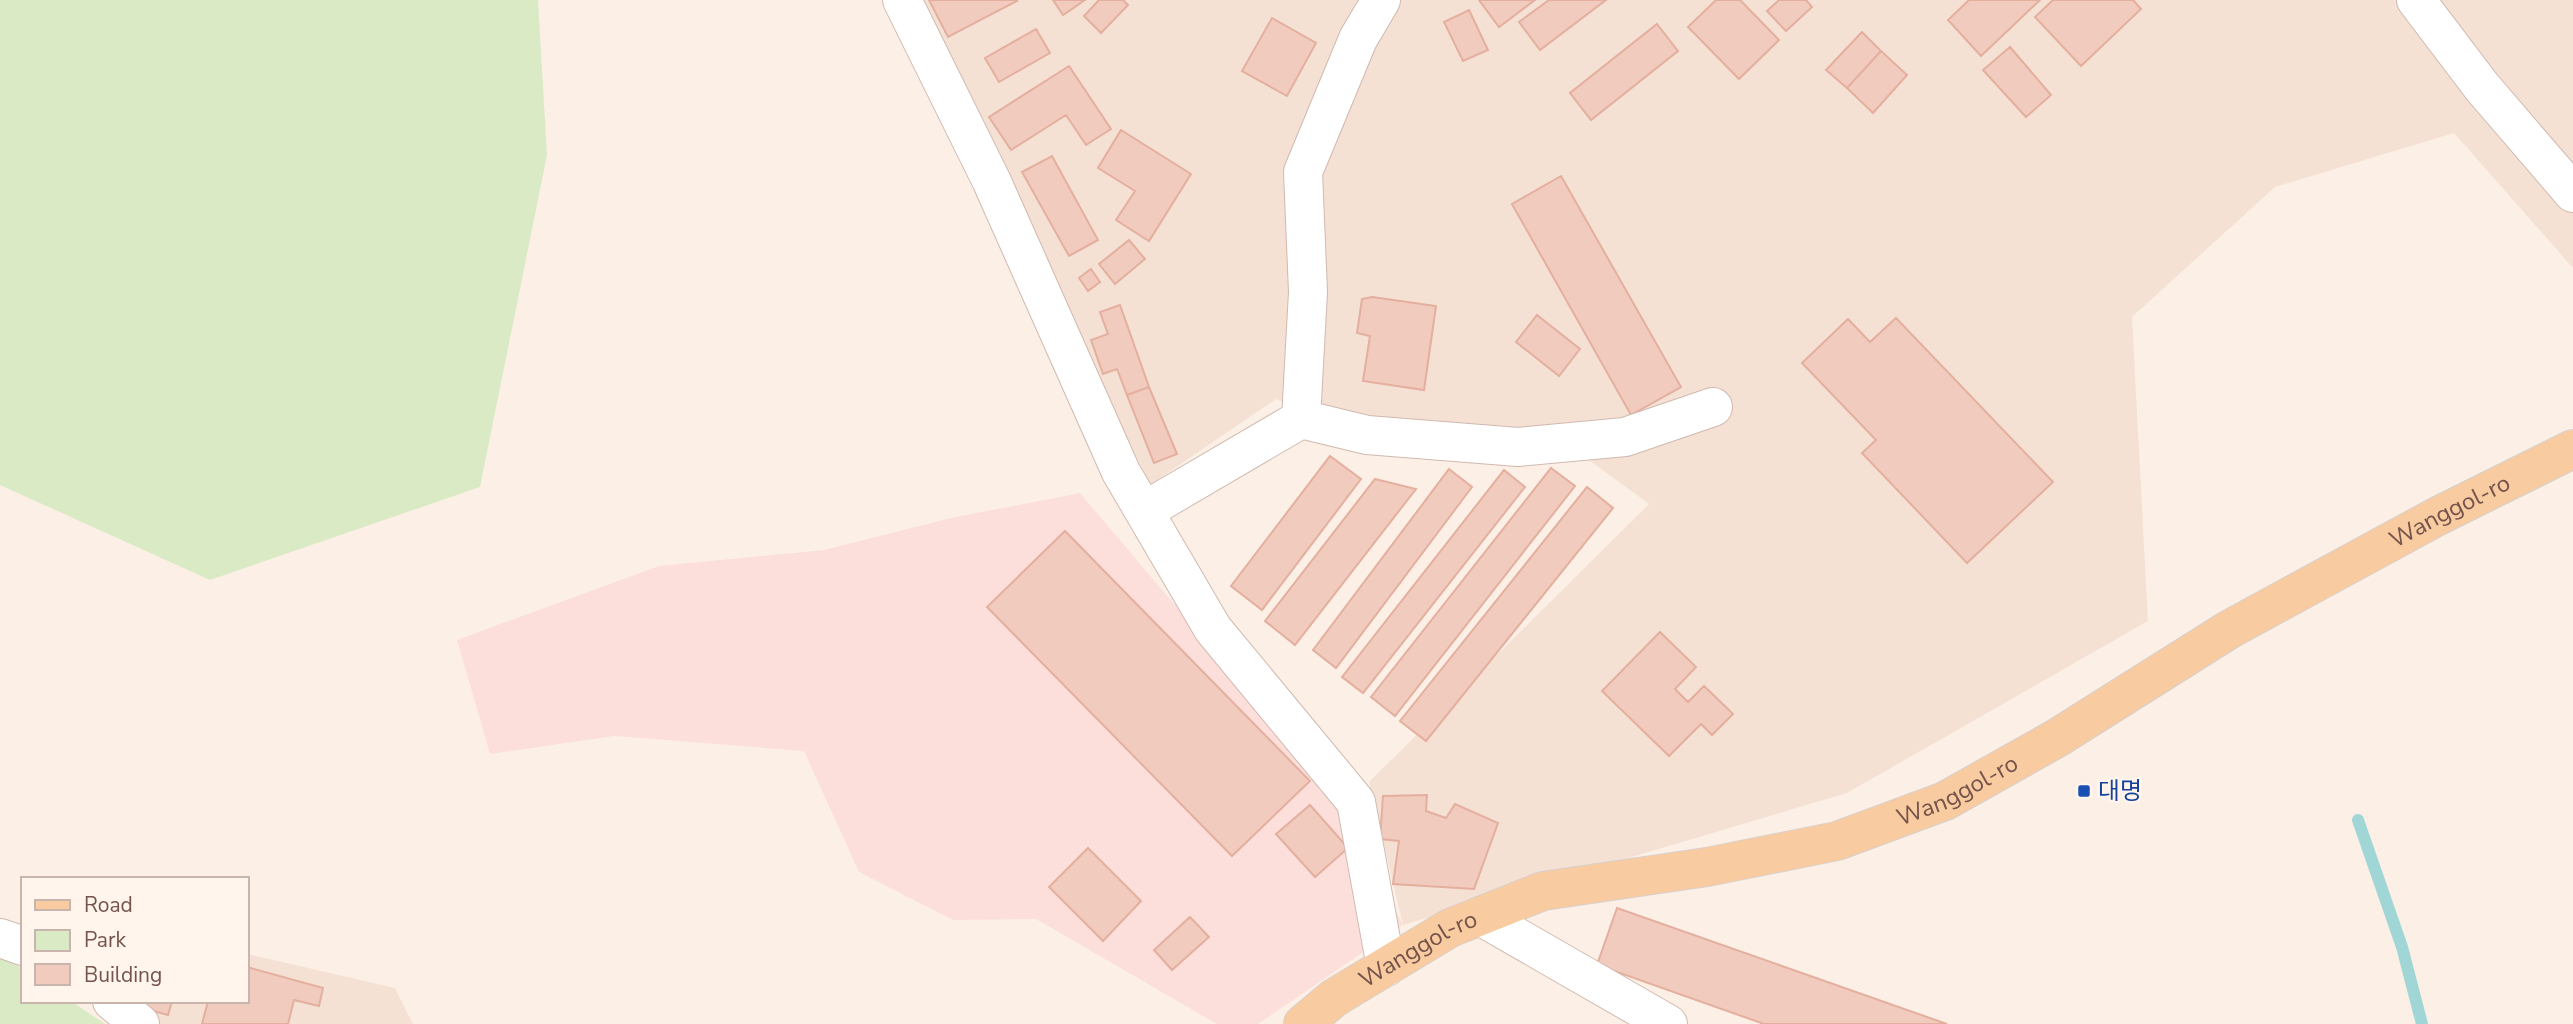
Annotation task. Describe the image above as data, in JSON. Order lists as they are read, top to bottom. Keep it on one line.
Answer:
{"streets":{"main road":["Wanggol-ro"]},"places":{"transit":["대명"]},"legend":["Road","Park","Building"]}
